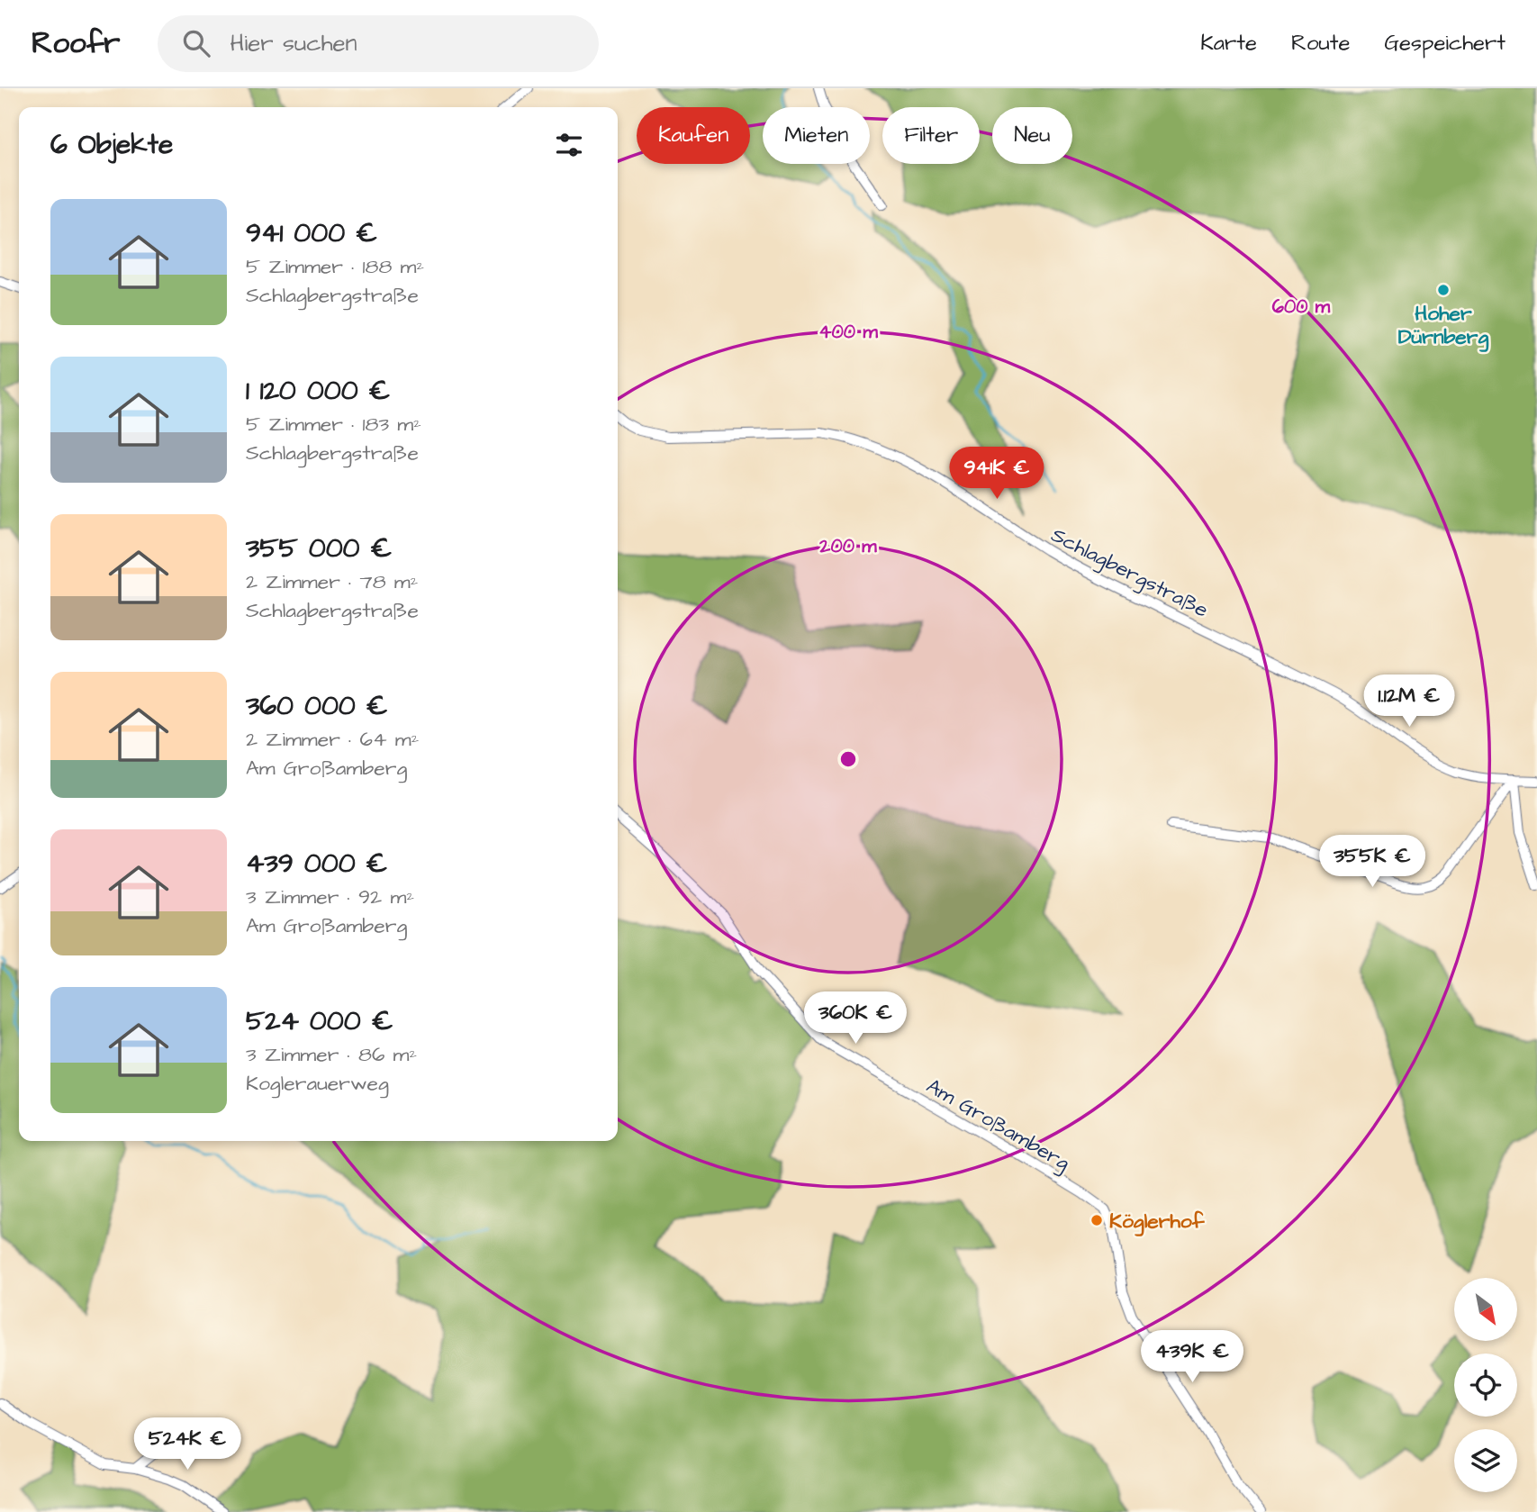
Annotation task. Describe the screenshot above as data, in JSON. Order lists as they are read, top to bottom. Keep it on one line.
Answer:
{"streets":{"street":["Schlagbergstraße","Am Großamberg"]},"places":["Hoher Dürnberg","Köglerhof"],"north":"bottom right","page":{"header":"Roofr","search":"Hier suchen","nav":["Karte","Route","Gespeichert"],"chip":["Kaufen","Mieten","Filter","Neu"],"heading":"6 Objekte","list":[{"name":"941 000 €","note":"5 Zimmer · 188 m² · Schlagbergstraße"},{"name":"1 120 000 €","note":"5 Zimmer · 183 m² · Schlagbergstraße"},{"name":"355 000 €","note":"2 Zimmer · 78 m² · Schlagbergstraße"},{"name":"360 000 €","note":"2 Zimmer · 64 m² · Am Großamberg"},{"name":"439 000 €","note":"3 Zimmer · 92 m² · Am Großamberg"},{"name":"524 000 €","note":"3 Zimmer · 86 m² · Koglerauerweg"}],"price":["941K €","1.12M €","355K €","360K €","439K €","524K €"]},"rings":["600 m","400 m","200 m"]}
